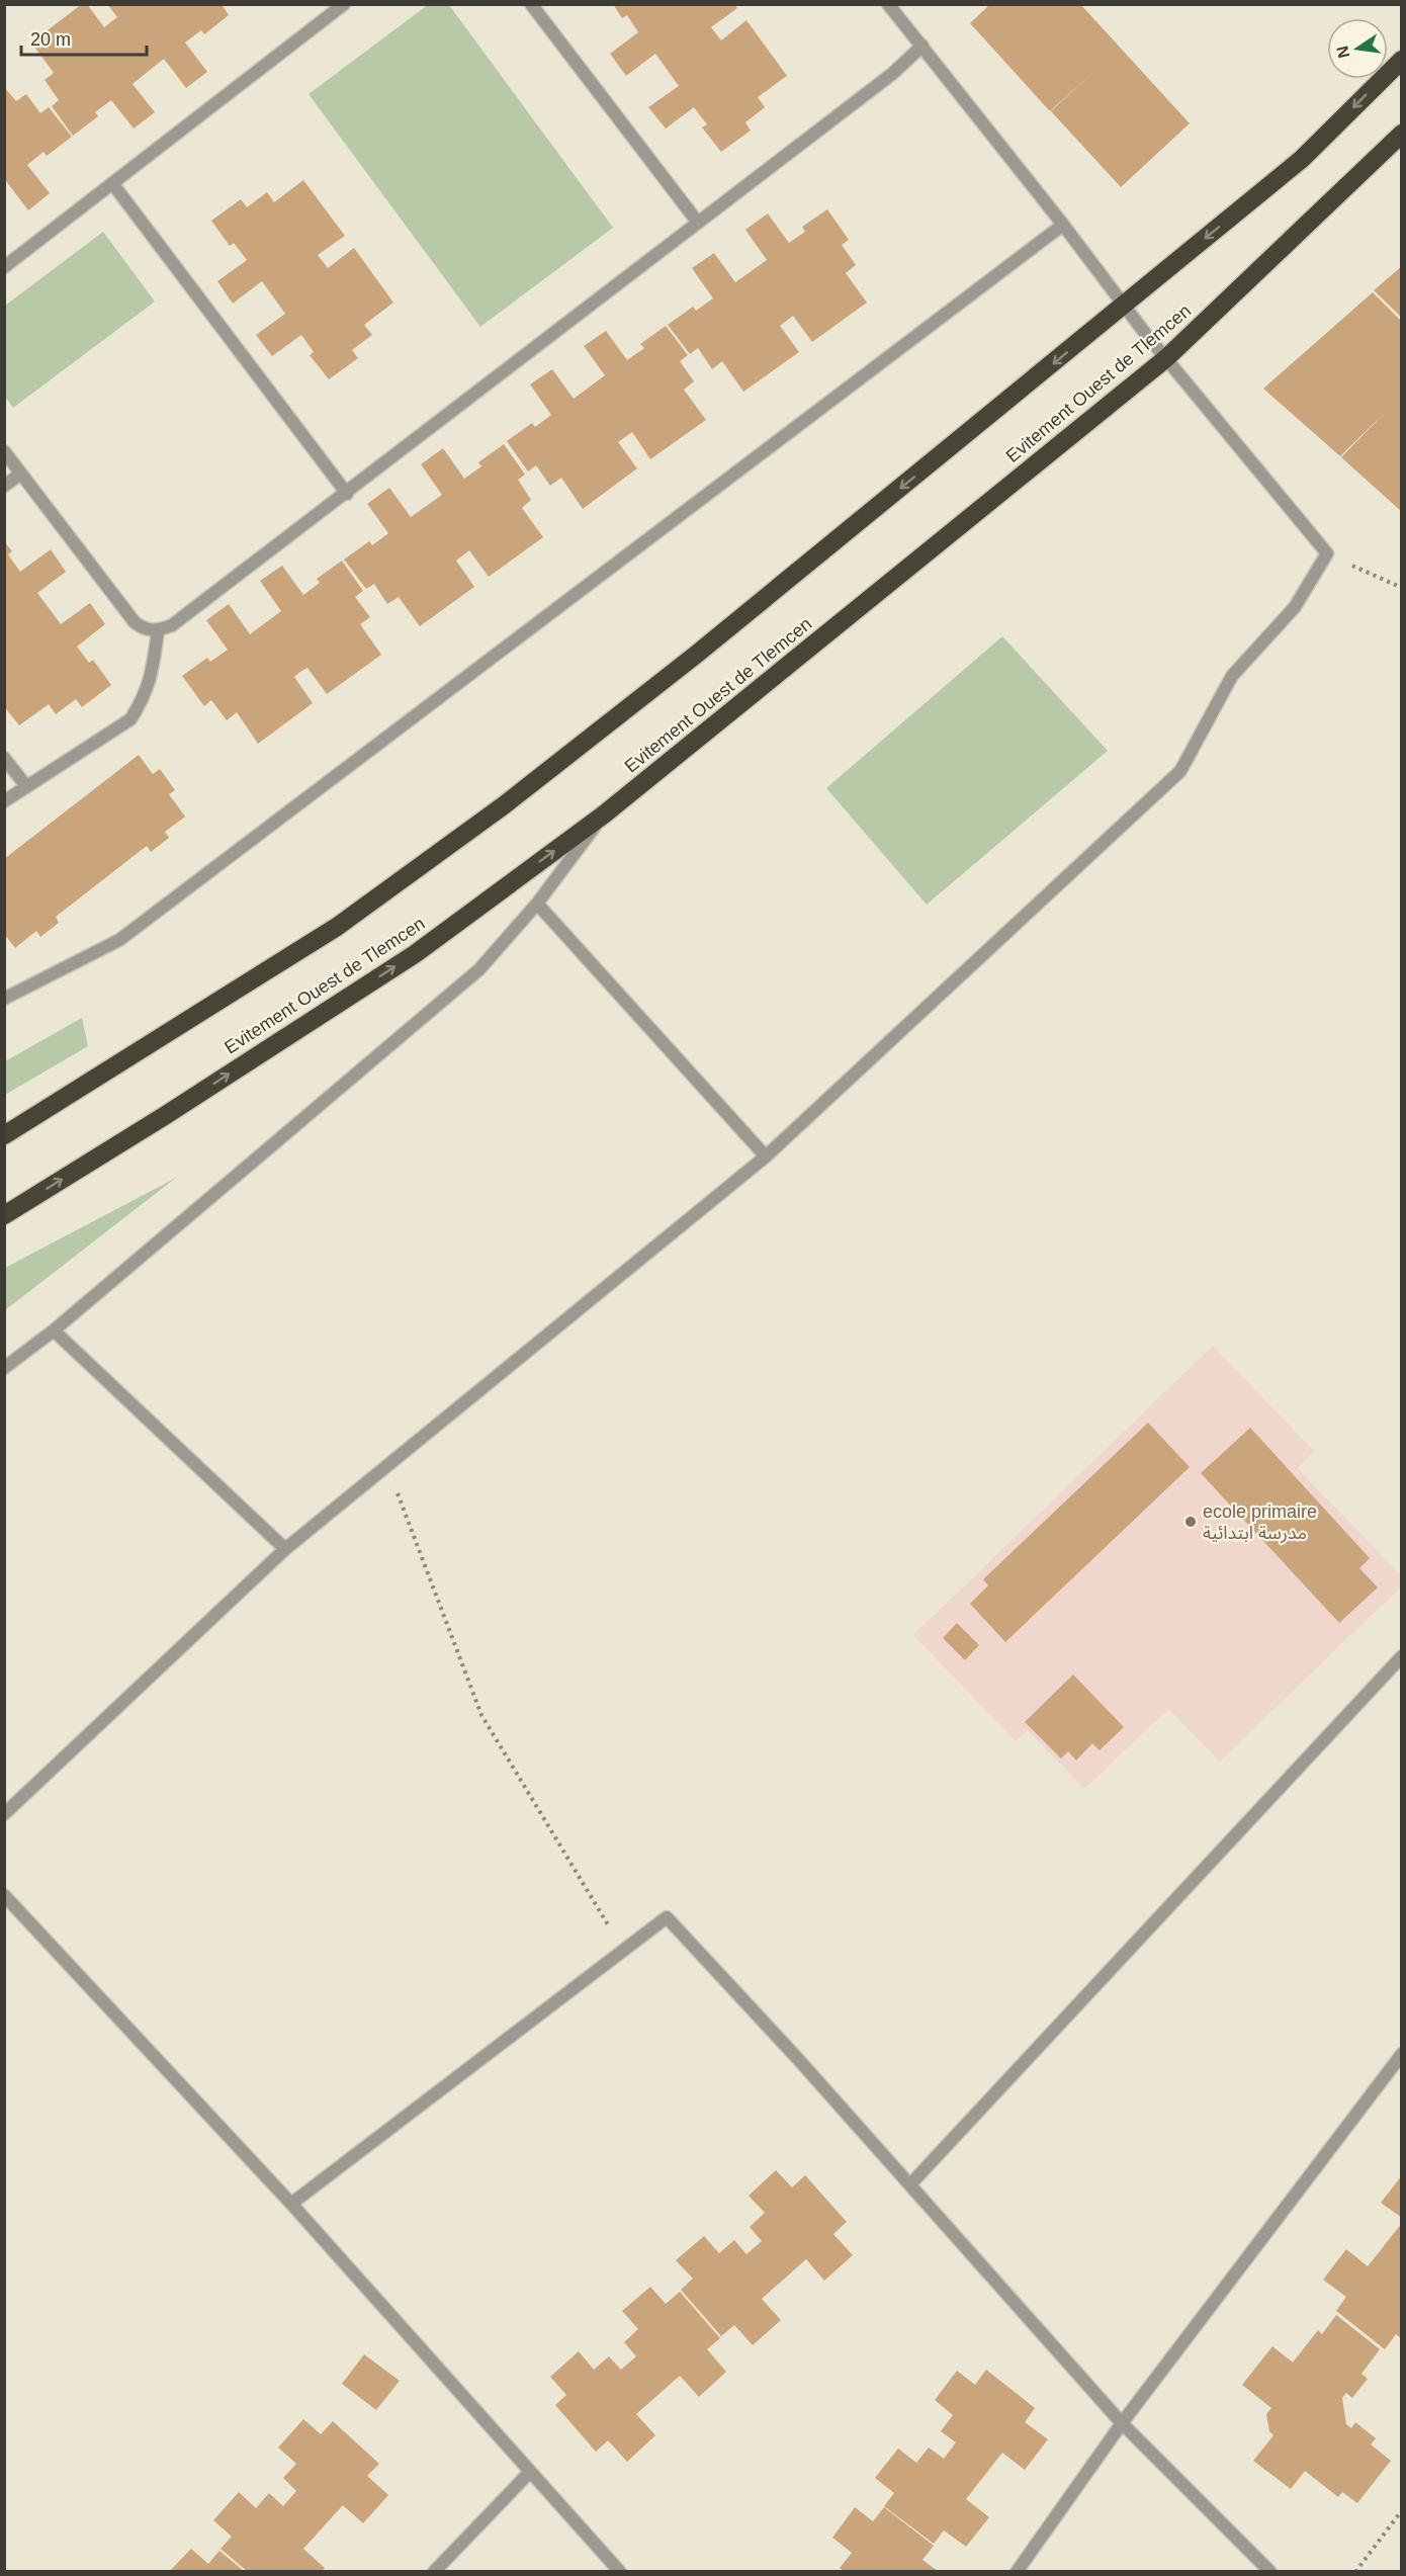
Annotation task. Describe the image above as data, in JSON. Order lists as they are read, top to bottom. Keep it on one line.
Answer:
{"streets":{"highway":["Evitement Ouest de Tlemcen"]},"places":["ecole primaire مدرسة ابتدائية"],"scale_bar":"20 m","north":"left"}
